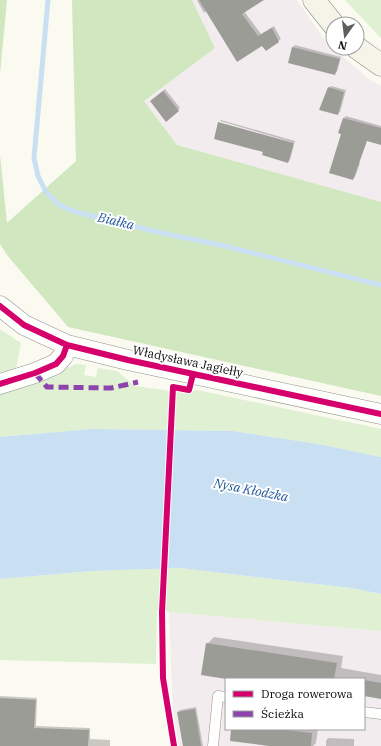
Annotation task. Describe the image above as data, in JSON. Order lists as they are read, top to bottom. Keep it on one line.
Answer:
{"streets":{"street":["Władysława Jagiełły"]},"water":["Białka","Nysa Kłodzka"],"legend":["Droga rowerowa","Ścieżka"],"north":"bottom"}
